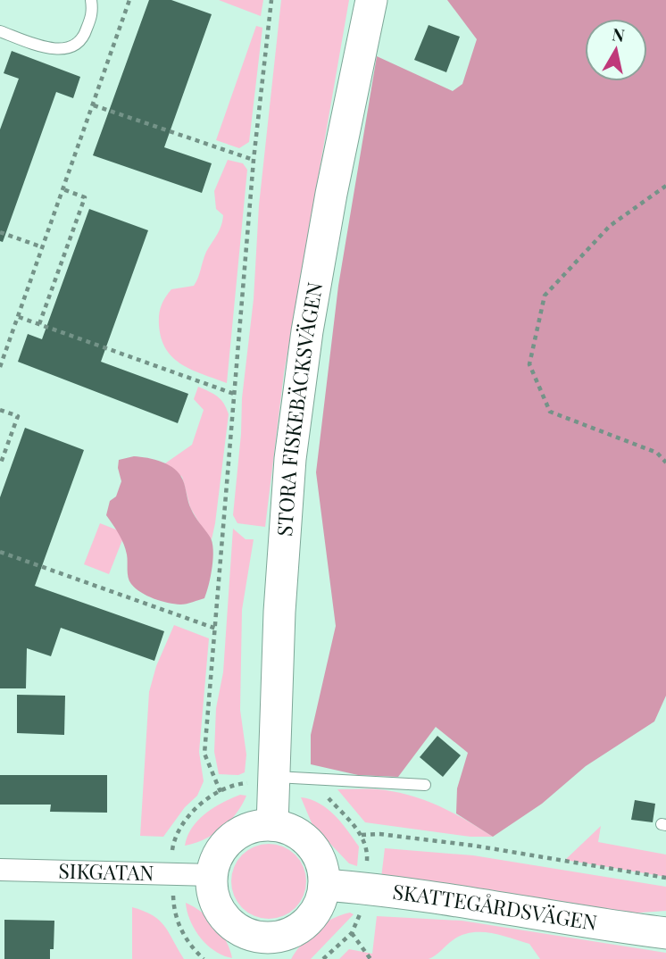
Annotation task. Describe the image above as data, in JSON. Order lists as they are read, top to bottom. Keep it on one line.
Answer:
{"streets":{"street":["STORA FISKEBÄCKSVÄGEN","SIKGATAN","SKATTEGÅRDSVÄGEN"]},"crossings":[["STORA FISKEBÄCKSVÄGEN","SIKGATAN"],["STORA FISKEBÄCKSVÄGEN","SKATTEGÅRDSVÄGEN"],["SIKGATAN","SKATTEGÅRDSVÄGEN"]],"north":"top"}
